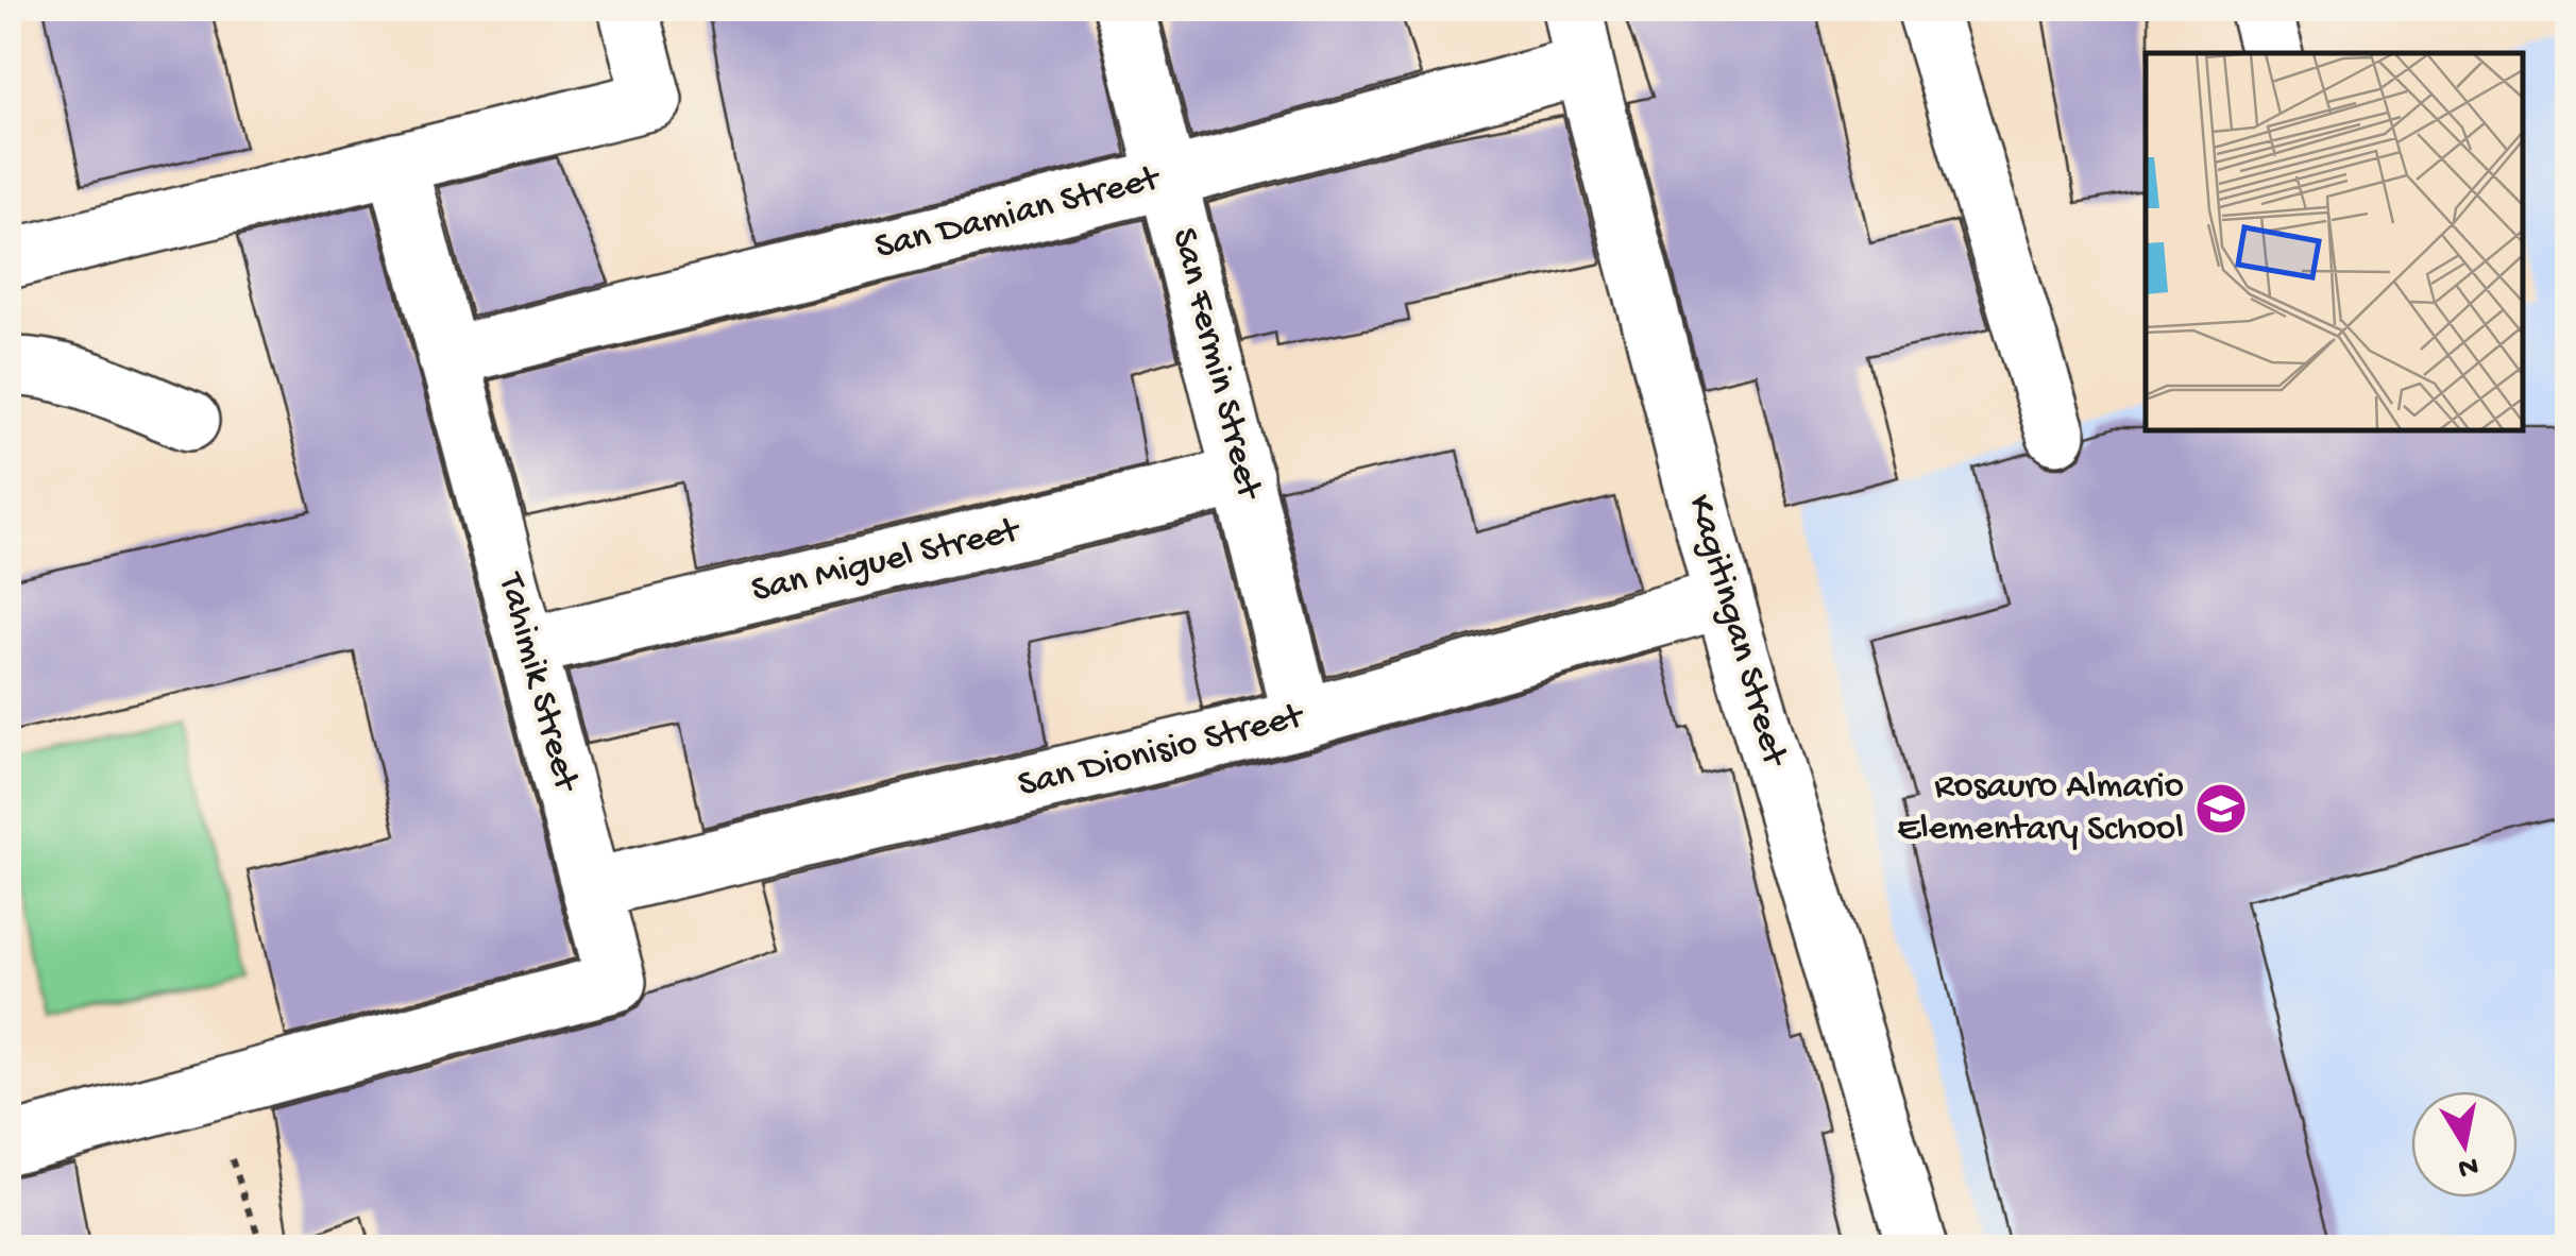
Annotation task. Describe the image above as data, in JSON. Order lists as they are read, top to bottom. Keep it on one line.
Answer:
{"streets":{"street":["San Damian Street","San Fermin Street","San Miguel Street","Kagitingan Street","Tahimik Street","San Dionisio Street"]},"crossings":[["San Damian Street","San Fermin Street"],["San Damian Street","Kagitingan Street"],["San Damian Street","Tahimik Street"],["San Fermin Street","San Miguel Street"],["San Fermin Street","San Dionisio Street"],["San Miguel Street","Tahimik Street"],["Kagitingan Street","San Dionisio Street"],["Tahimik Street","San Dionisio Street"]],"places":{"school or university":["Rosauro Almario Elementary School"]},"north":"bottom"}
